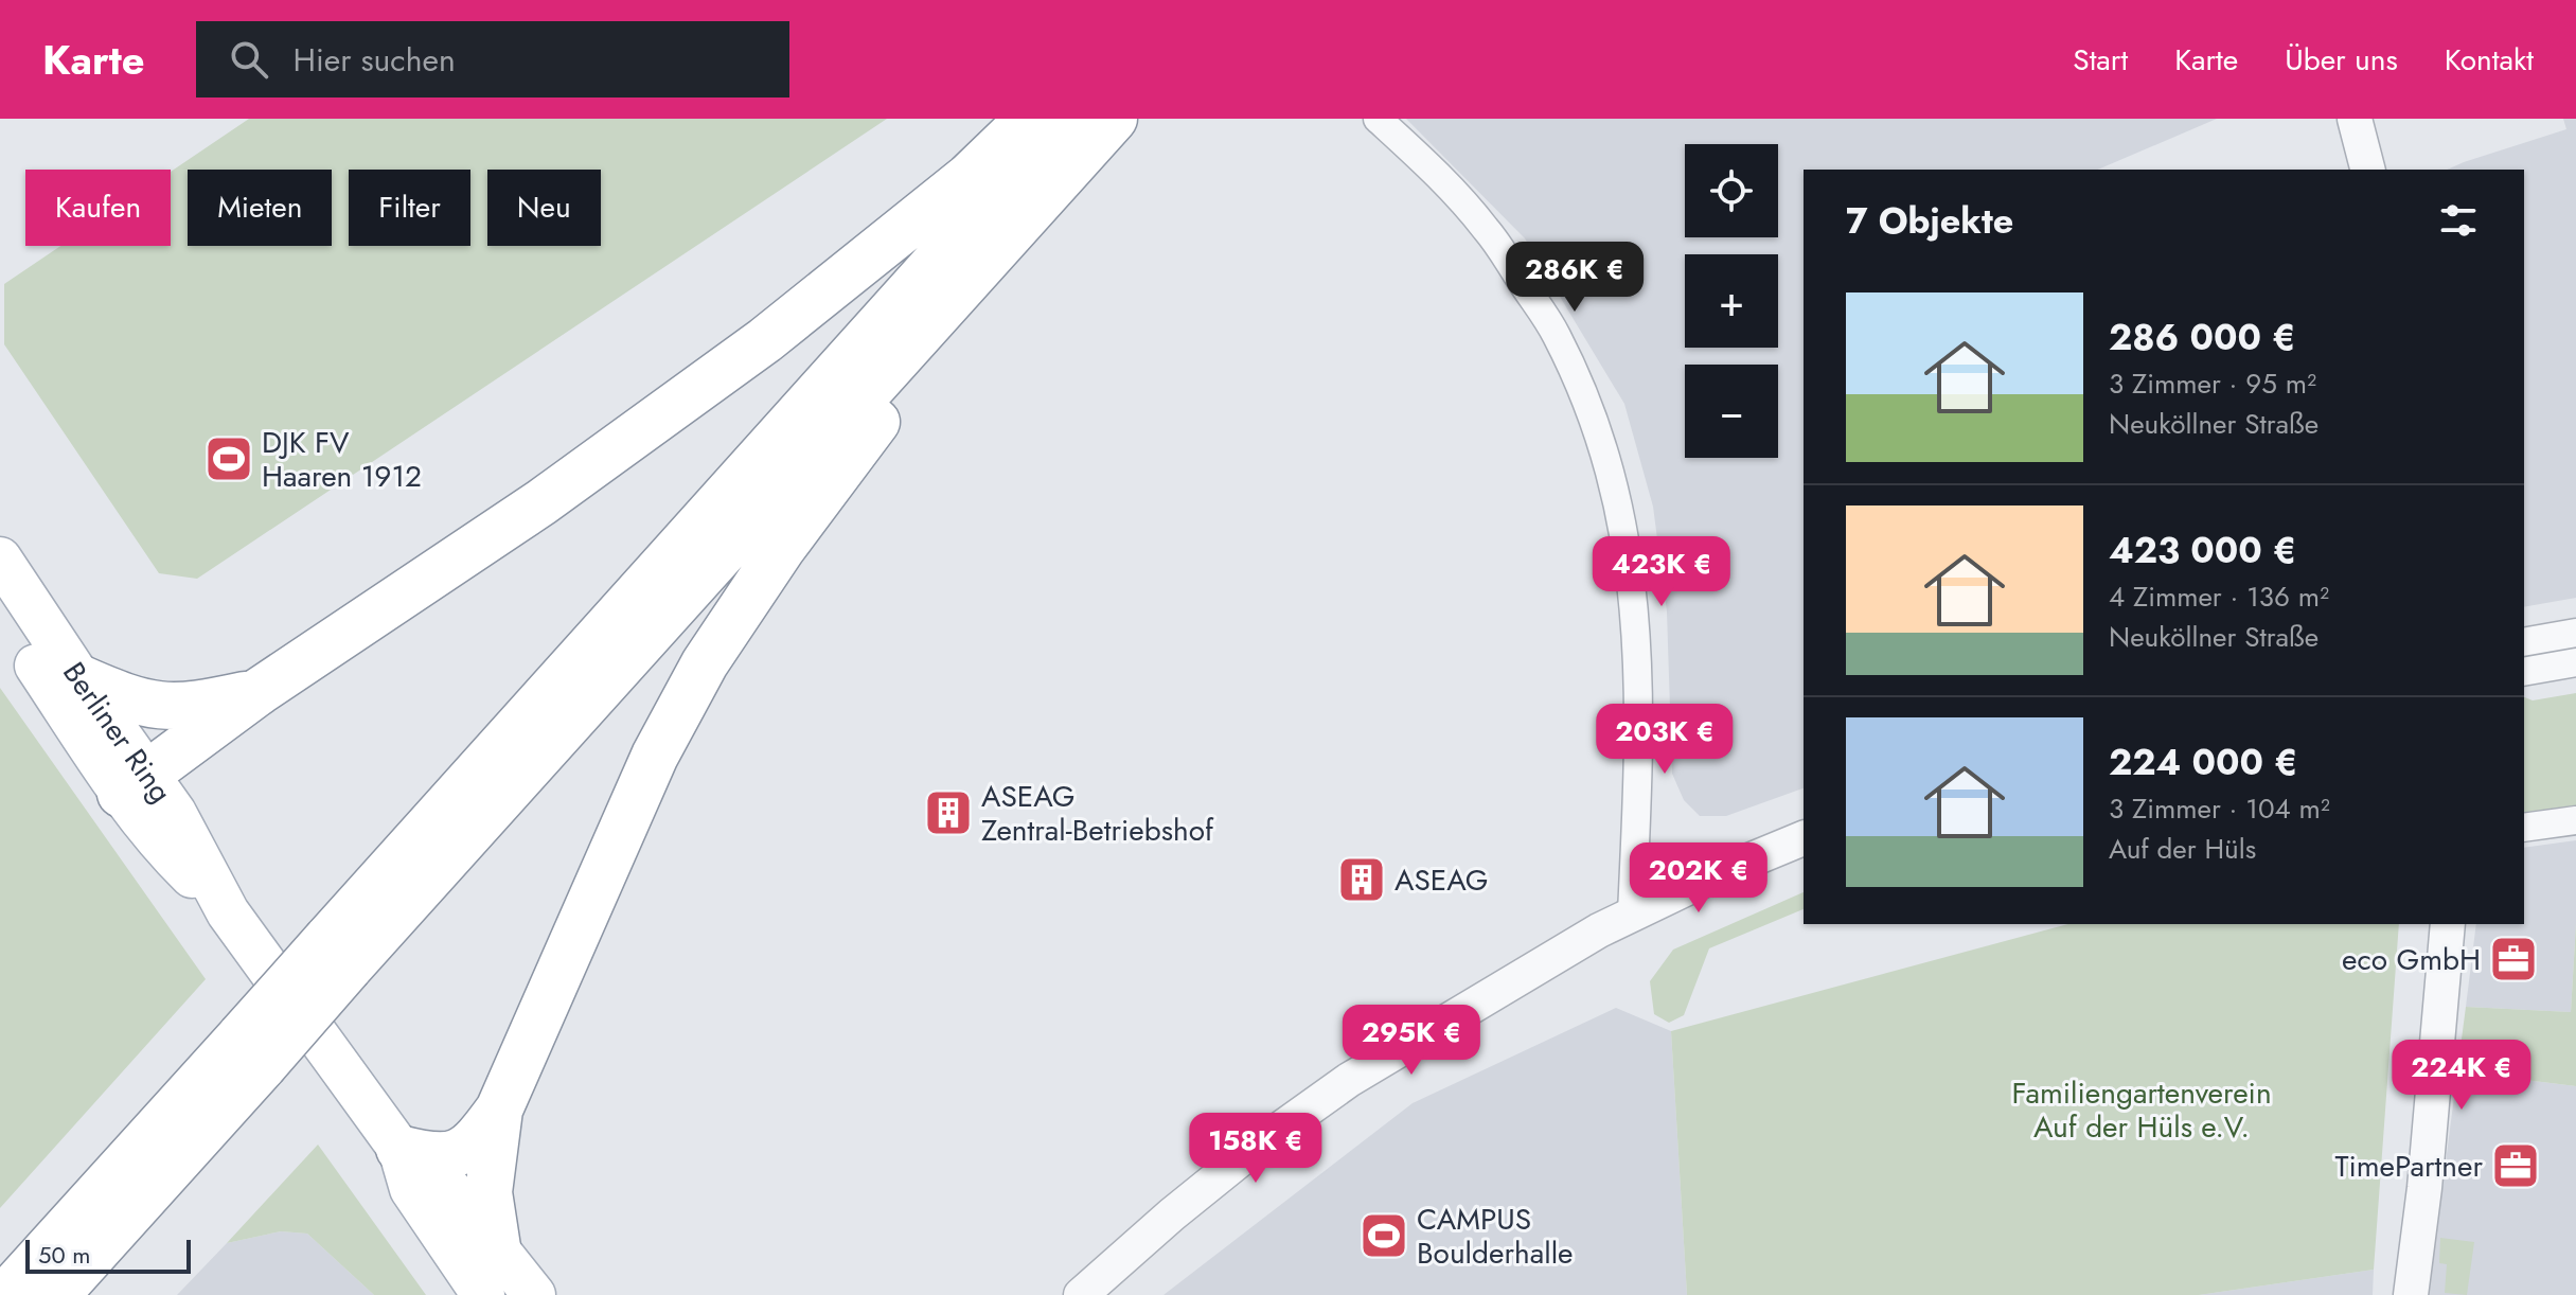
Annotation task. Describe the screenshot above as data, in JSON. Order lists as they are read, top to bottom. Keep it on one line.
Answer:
{"streets":{"main road":["Berliner Ring"]},"parks":["Familiengartenverein Auf der Hüls e.V."],"places":{"sports":["DJK FV Haaren 1912","CAMPUS Boulderhalle"],"building":["ASEAG Zentral-Betriebshof","ASEAG"],"office":["eco GmbH","TimePartner"]},"scale_bar":"50 m","page":{"header":"Karte","search":"Hier suchen","nav":["Start","Karte","Über uns","Kontakt"],"map_buttons":["+","−"],"chip":["Kaufen","Mieten","Filter","Neu"],"heading":"7 Objekte","price":["286K €","423K €","203K €","202K €","295K €","224K €","158K €"],"list":[{"name":"286 000 €","note":"3 Zimmer · 95 m² · Neuköllner Straße"},{"name":"423 000 €","note":"4 Zimmer · 136 m² · Neuköllner Straße"},{"name":"224 000 €","note":"3 Zimmer · 104 m² · Auf der Hüls"}],"scale":"50 m"}}
